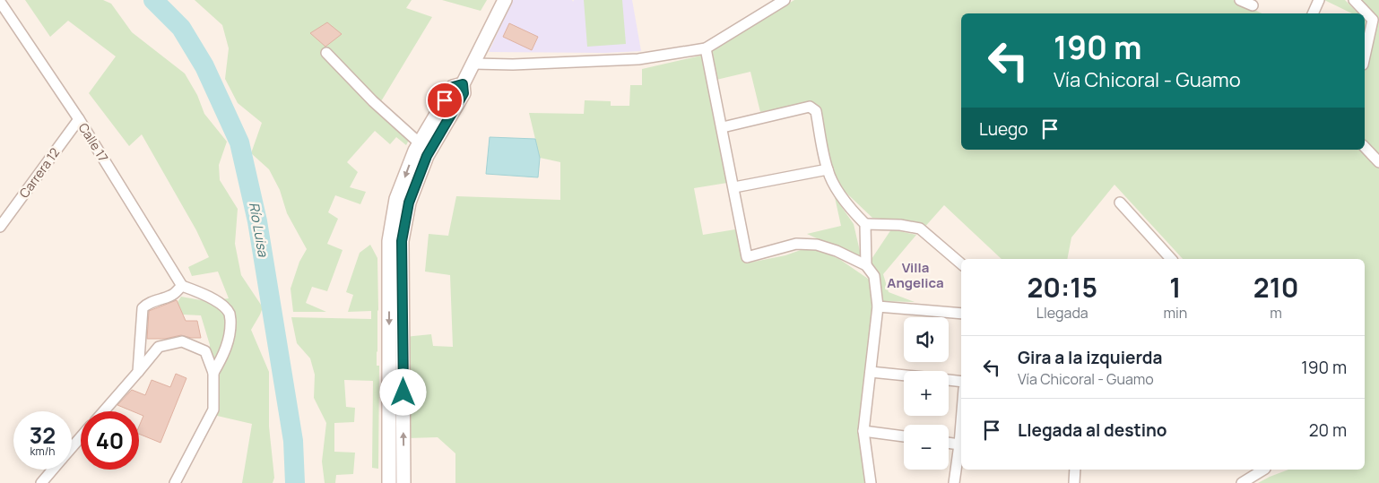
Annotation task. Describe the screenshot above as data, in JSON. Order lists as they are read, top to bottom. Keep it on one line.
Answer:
{"streets":{"street":["Calle 17","Carrera 12"]},"crossings":[["Calle 17","Carrera 12"]],"districts":["Villa Angelica"],"water":["Río Luisa"],"page":{"turn":["190 m","Vía Chicoral - Guamo"],"then":"Luego","eta":["20:15","Llegada","1","min","210","m"],"map_buttons":["+","−"],"list":[{"name":"Gira a la izquierda","note":"Vía Chicoral - Guamo","value":"190 m"},{"name":"Llegada al destino","value":"20 m"}],"speed":"32 km/h","limit":"40"}}
